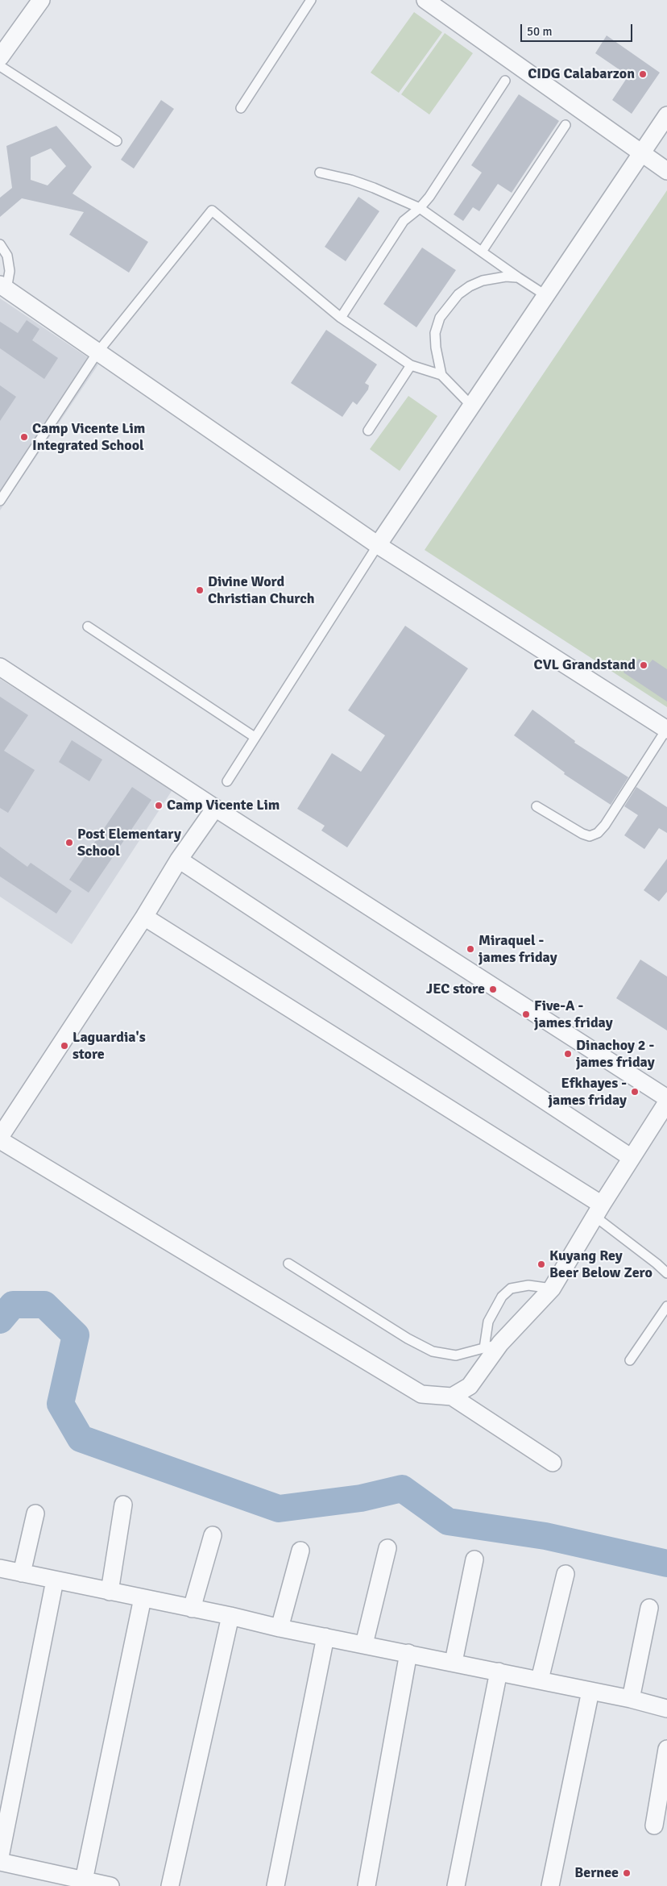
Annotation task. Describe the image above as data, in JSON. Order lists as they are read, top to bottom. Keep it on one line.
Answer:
{"places":["CIDG Calabarzon","Camp Vicente Lim Integrated School","Divine Word Christian Church","CVL Grandstand","Camp Vicente Lim","Post Elementary School","Miraquel - james friday","JEC store","Five-A - james friday","Laguardia's store","Dinachoy 2 - james friday","Efkhayes - james friday","Kuyang Rey Beer Below Zero","Bernee"],"scale_bar":"50 m"}
